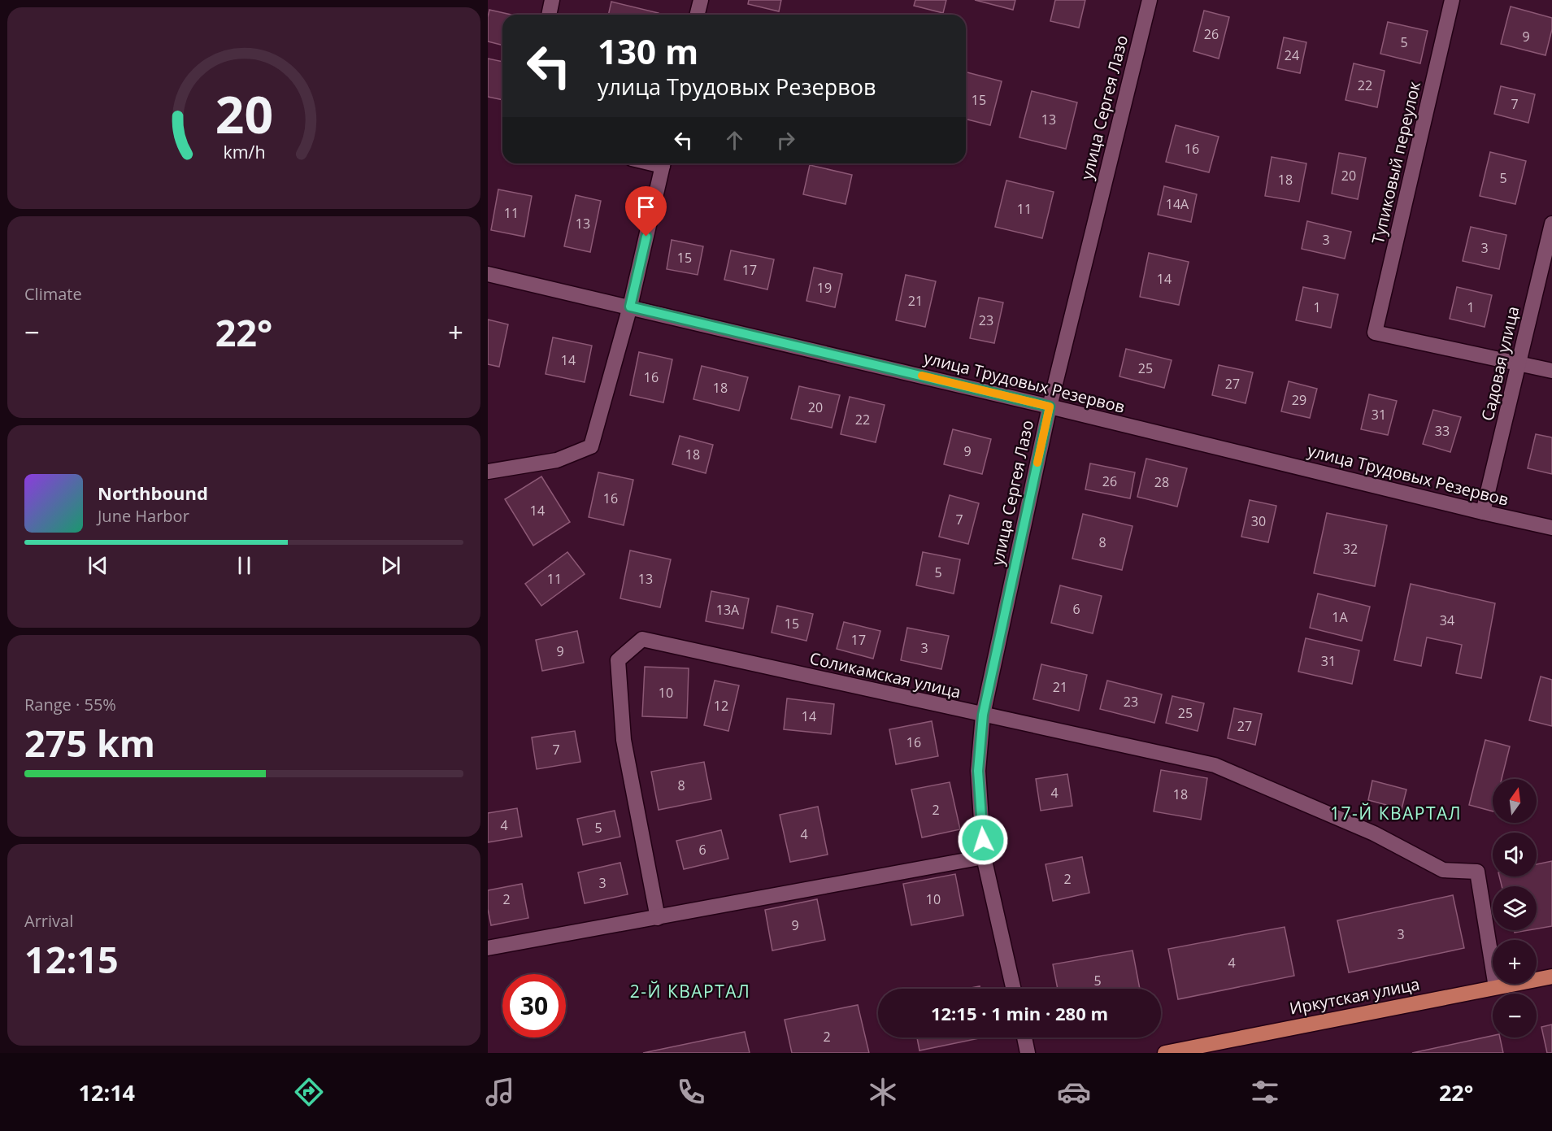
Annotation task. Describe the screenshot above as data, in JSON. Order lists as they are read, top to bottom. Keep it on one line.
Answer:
{"streets":{"main road":["Иркутская улица"],"street":["улица Сергея Лазо","Тупиковый переулок","Садовая улица","улица Трудовых Резервов","Соликамская улица"]},"crossings":[["улица Сергея Лазо","улица Трудовых Резервов"],["улица Сергея Лазо","Соликамская улица"],["Тупиковый переулок","Садовая улица"],["Садовая улица","улица Трудовых Резервов"],["Соликамская улица","Иркутская улица"]],"districts":["17-Й КВАРТАЛ","2-Й КВАРТАЛ"],"house_numbers":["26","9","5","24","22","15","7","13","16","20","5","18","14А","11","11","13","3","3","15","17","14","19","21","1","1","23","14","25","16","27","18","29","20","31","22","33","9","18","26","28","16","14","7","30","8","32","5","11","13","6","13А","1А","34","15","17","3","9","31","21","10","23","12","25","14","27","16","7","8","4","18","2","4","5","4","6","2","3","2","10","9","3","4","5","2"],"north":"top","page":{"turn":["130 m","улица Трудовых Резервов"],"tile":["Climate",["Range · 55%","275 km"],["Arrival","12:15"]],"heat":["−","22°","+"],"song":["Northbound","June Harbor"],"map_buttons":["+","−"],"limit":"30","trip":"12:15 · 1 min · 280 m","tabs":["12:14","22°"],"gauge":["20","km/h"]}}
